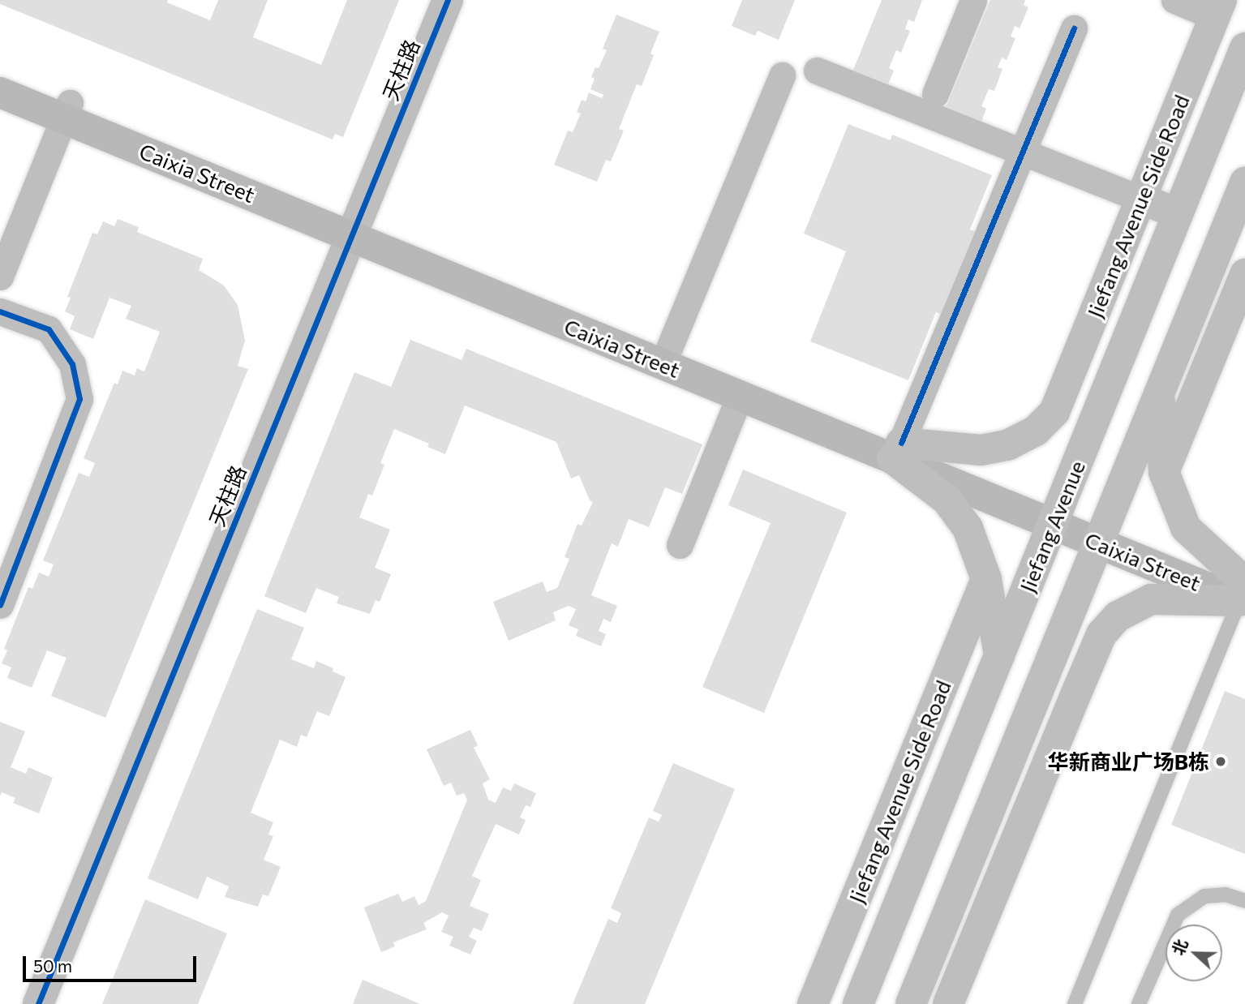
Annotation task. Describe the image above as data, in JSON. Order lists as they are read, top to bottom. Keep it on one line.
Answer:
{"streets":{"main road":["天柱路","Caixia Street","Jiefang Avenue Side Road","Jiefang Avenue"]},"crossings":[["天柱路","Caixia Street"],["Caixia Street","Jiefang Avenue Side Road"],["Caixia Street","Jiefang Avenue"]],"places":["华新商业广场B栋"],"scale_bar":"50 m","north":"left"}
